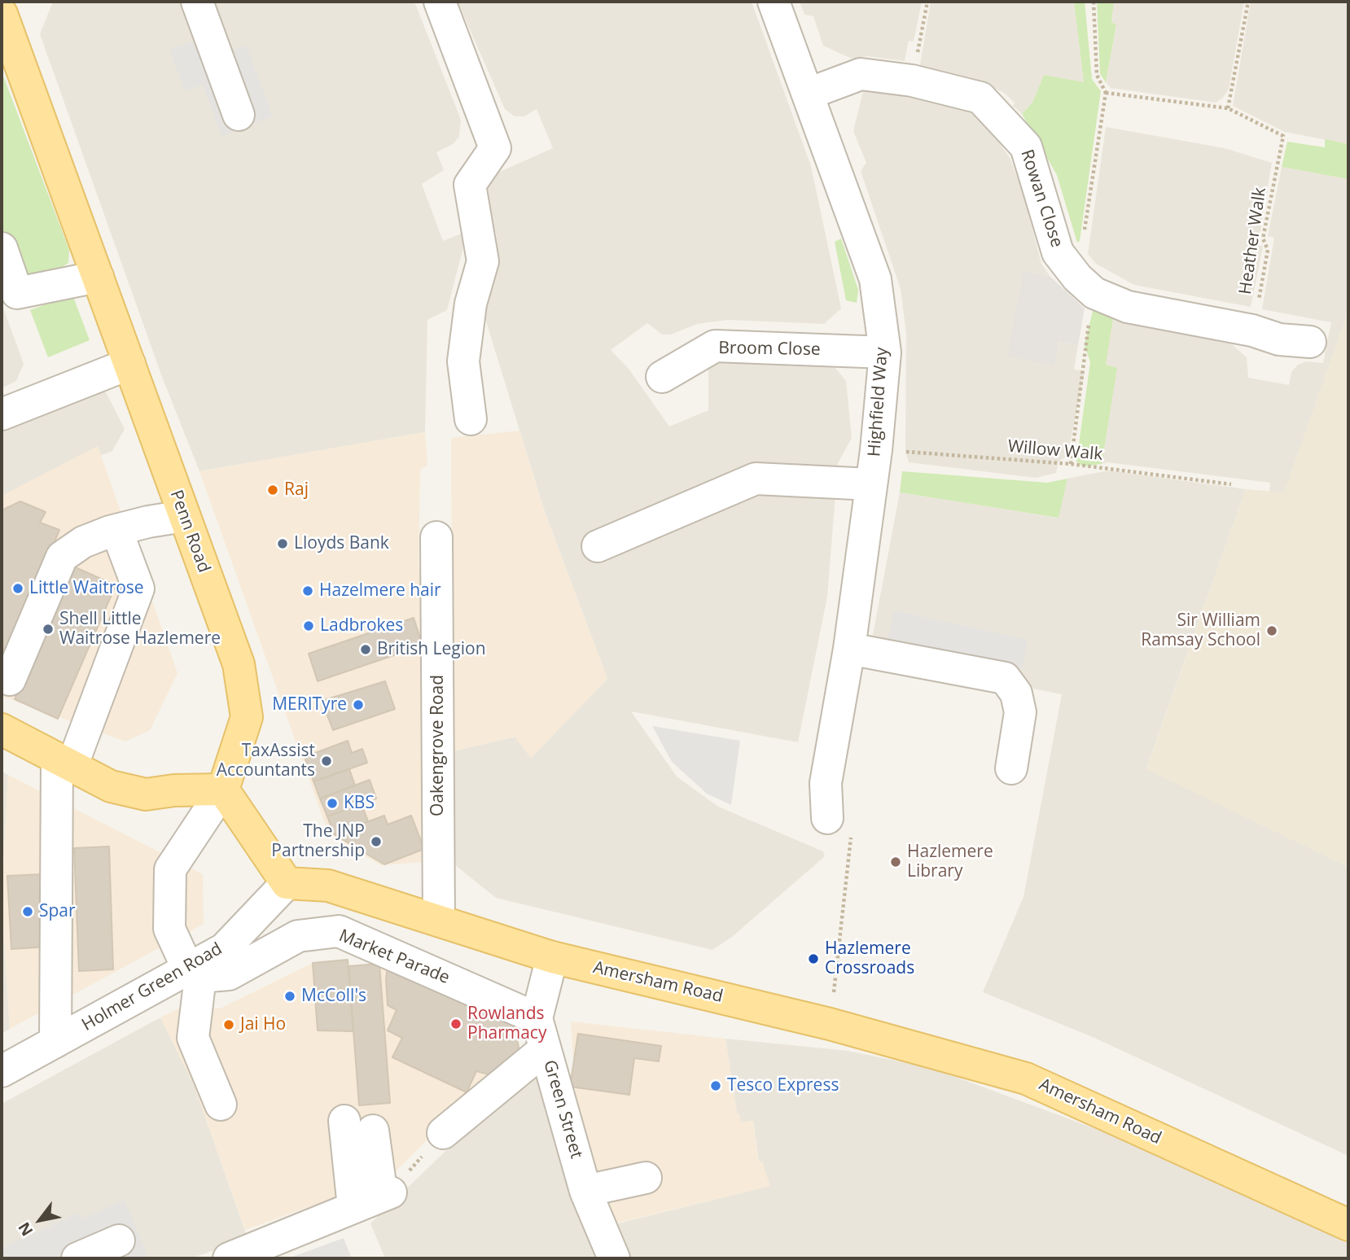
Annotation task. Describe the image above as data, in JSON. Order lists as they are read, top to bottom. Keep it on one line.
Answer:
{"streets":{"main road":["Penn Road","Amersham Road"],"street":["Rowan Close","Broom Close","Highfield Way","Oakengrove Road","Market Parade","Holmer Green Road","Green Street"],"path":["Heather Walk","Willow Walk"]},"crossings":[["Rowan Close","Heather Walk"],["Rowan Close","Highfield Way"],["Broom Close","Highfield Way"],["Highfield Way","Willow Walk"],["Oakengrove Road","Amersham Road"],["Market Parade","Holmer Green Road"],["Market Parade","Green Street"],["Amersham Road","Holmer Green Road"],["Amersham Road","Green Street"]],"places":["Raj","Lloyds Bank","Little Waitrose","Hazelmere hair","Ladbrokes","Shell Little Waitrose Hazlemere","Sir William Ramsay School","British Legion","MERITyre","TaxAssist Accountants","KBS","The JNP Partnership","Hazlemere Library","Spar","Hazlemere Crossroads","McColl's","Rowlands Pharmacy","Jai Ho","Tesco Express"],"north":"bottom left"}
